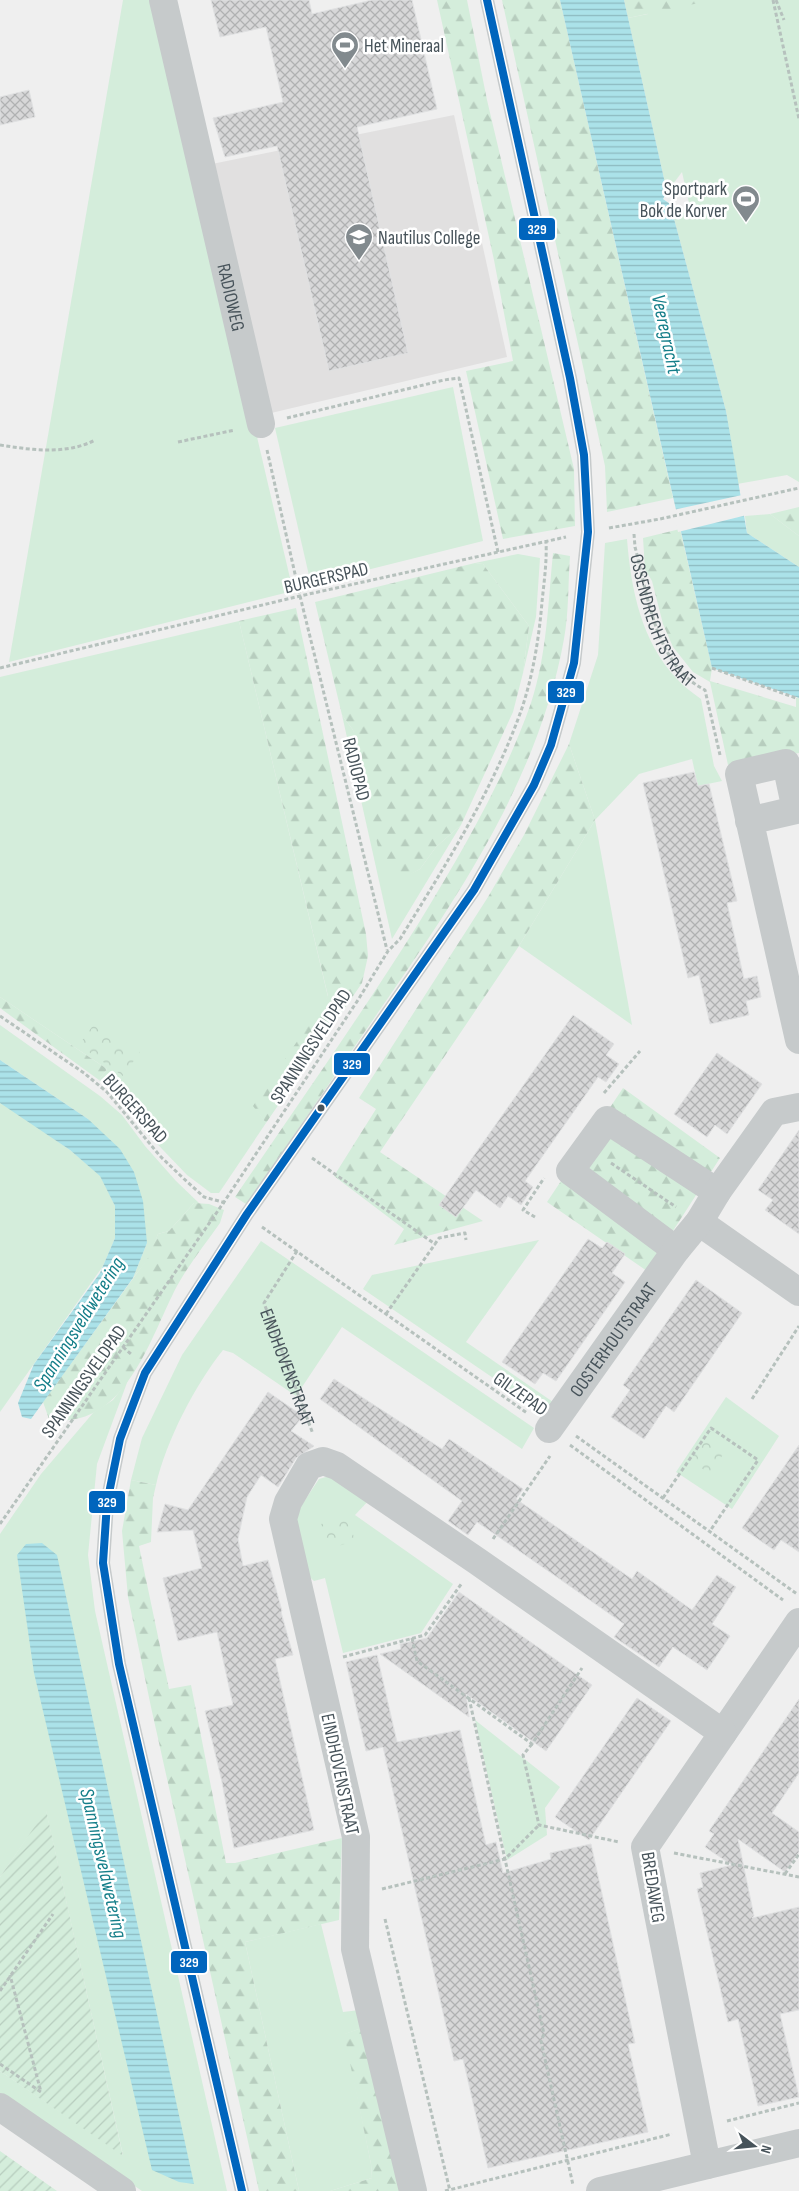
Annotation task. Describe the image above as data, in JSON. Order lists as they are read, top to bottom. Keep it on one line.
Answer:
{"streets":{"street":["RADIOWEG","OOSTERHOUTSTRAAT","EINDHOVENSTRAAT","BREDAWEG"],"path":["BURGERSPAD","OSSENDRECHTSTRAAT","RADIOPAD","SPANNINGSVELDPAD","GILZEPAD"]},"crossings":[["BURGERSPAD","RADIOPAD"],["BURGERSPAD","SPANNINGSVELDPAD"],["BURGERSPAD","GILZEPAD"],["RADIOPAD","SPANNINGSVELDPAD"],["SPANNINGSVELDPAD","GILZEPAD"],["OOSTERHOUTSTRAAT","GILZEPAD"],["EINDHOVENSTRAAT","GILZEPAD"],["GILZEPAD","BREDAWEG"]],"water":["Veeregracht","Spanningsveldwetering"],"places":{"sports":["Het Mineraal","Sportpark Bok de Korver"],"school or university":["Nautilus College"]},"lines":["transit line 329"],"north":"right"}
